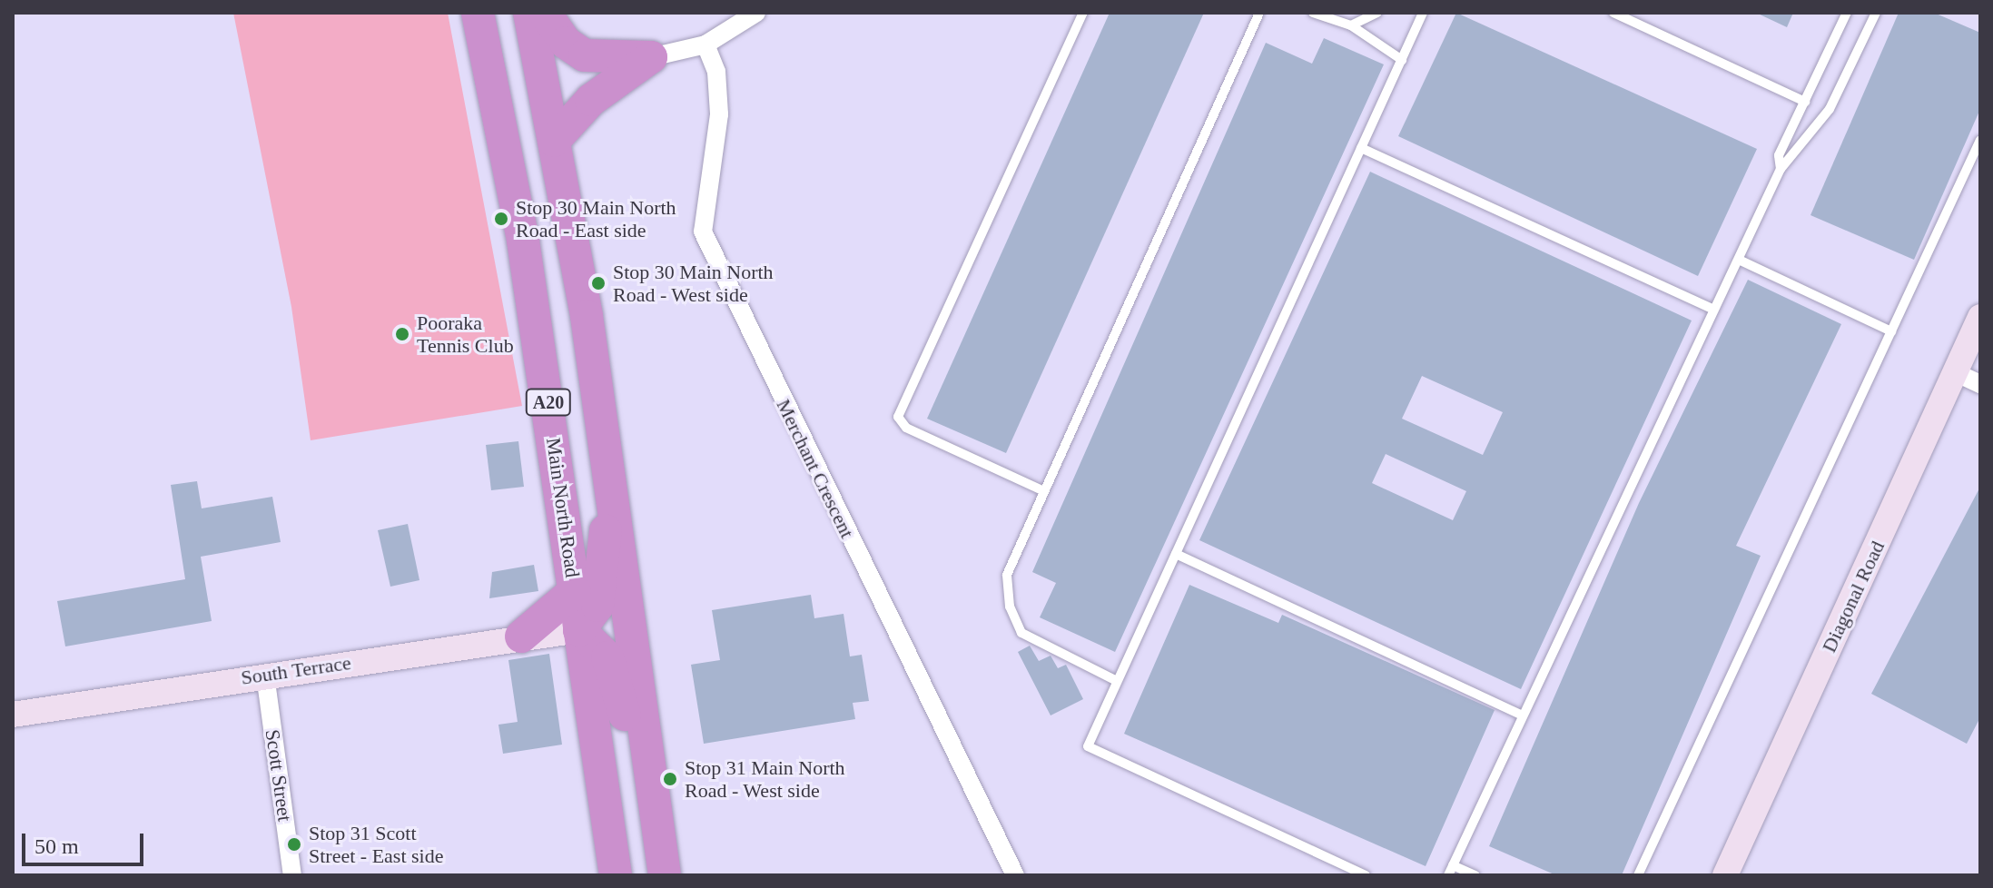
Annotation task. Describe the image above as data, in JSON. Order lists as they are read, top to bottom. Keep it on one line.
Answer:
{"streets":{"highway":["A20","Main North Road"],"street":["Merchant Crescent","Diagonal Road","South Terrace","Scott Street"]},"crossings":[["Main North Road","South Terrace"],["South Terrace","Scott Street"]],"places":["Stop 30 Main North Road - East side","Stop 30 Main North Road - West side","Pooraka Tennis Club","Stop 31 Main North Road - West side","Stop 31 Scott Street - East side"],"scale_bar":"50 m"}
